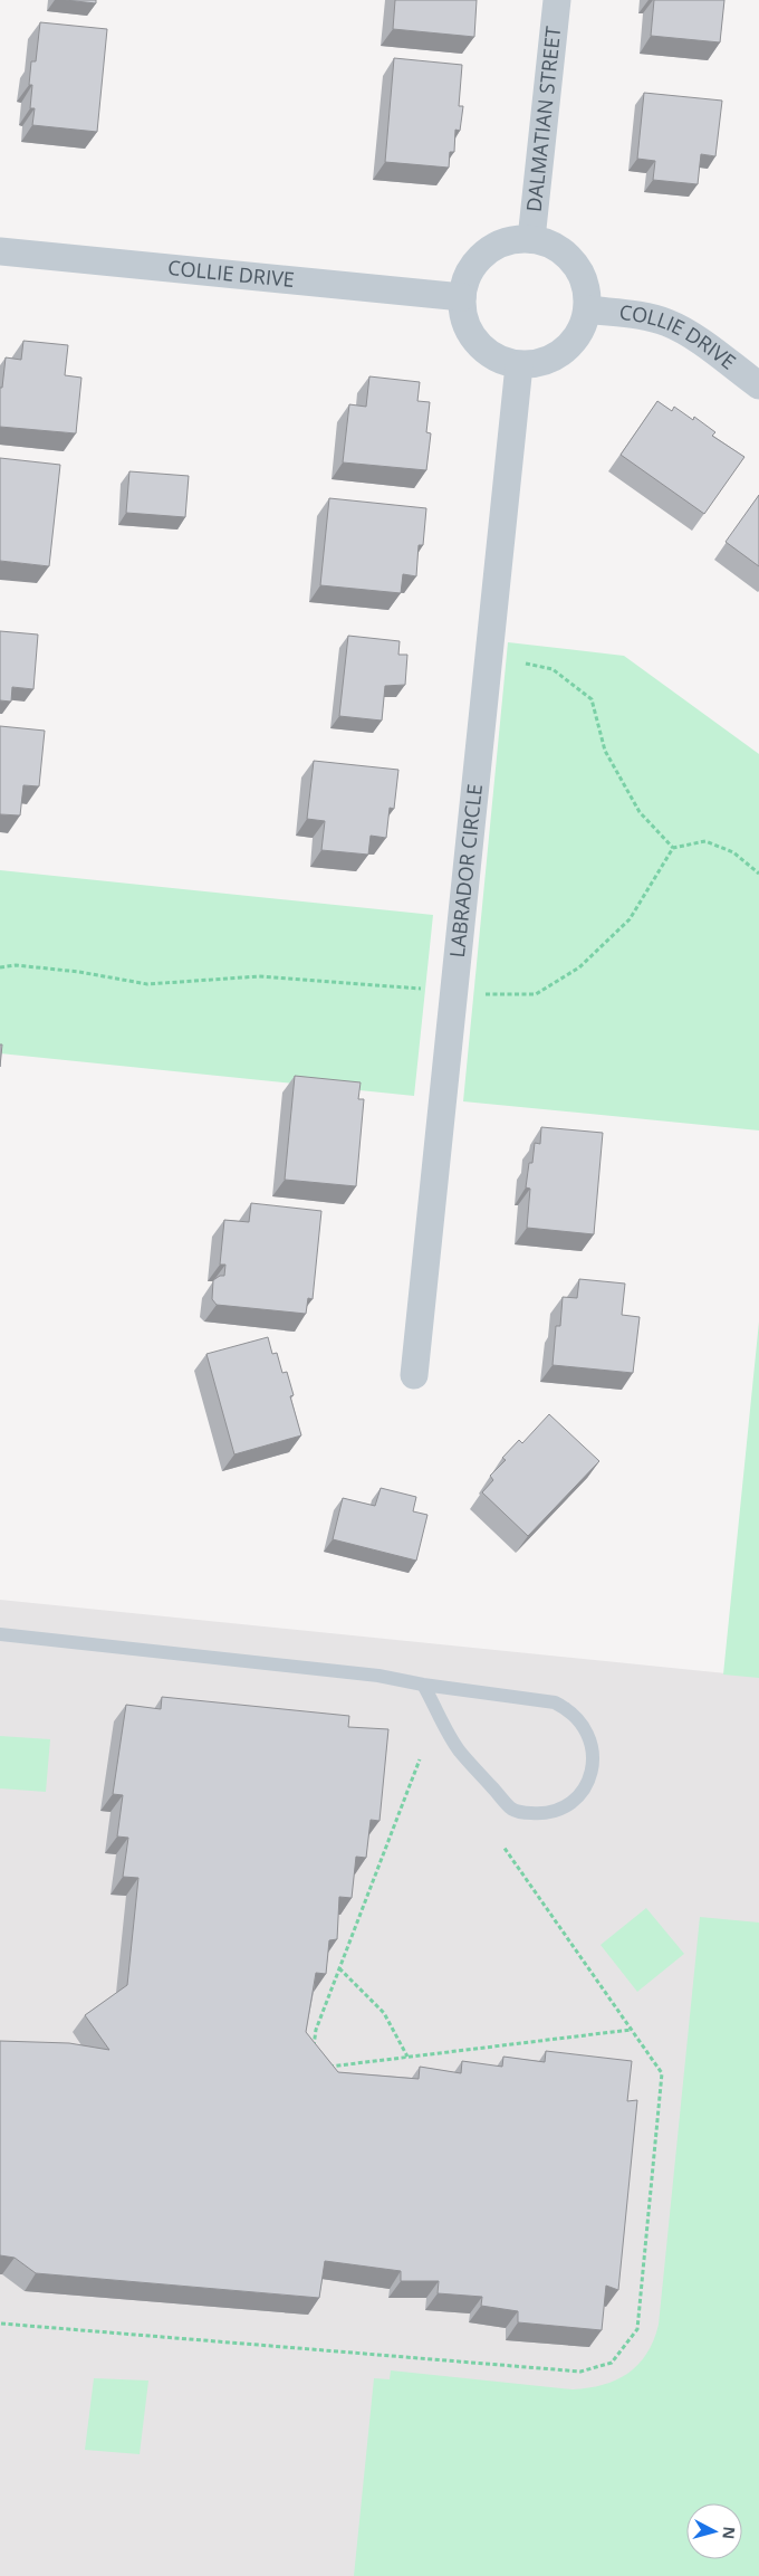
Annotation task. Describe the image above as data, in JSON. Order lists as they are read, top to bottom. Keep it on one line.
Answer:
{"streets":{"street":["DALMATIAN STREET","COLLIE DRIVE","LABRADOR CIRCLE"]},"crossings":[["DALMATIAN STREET","COLLIE DRIVE"],["DALMATIAN STREET","LABRADOR CIRCLE"],["COLLIE DRIVE","LABRADOR CIRCLE"]],"north":"right"}
